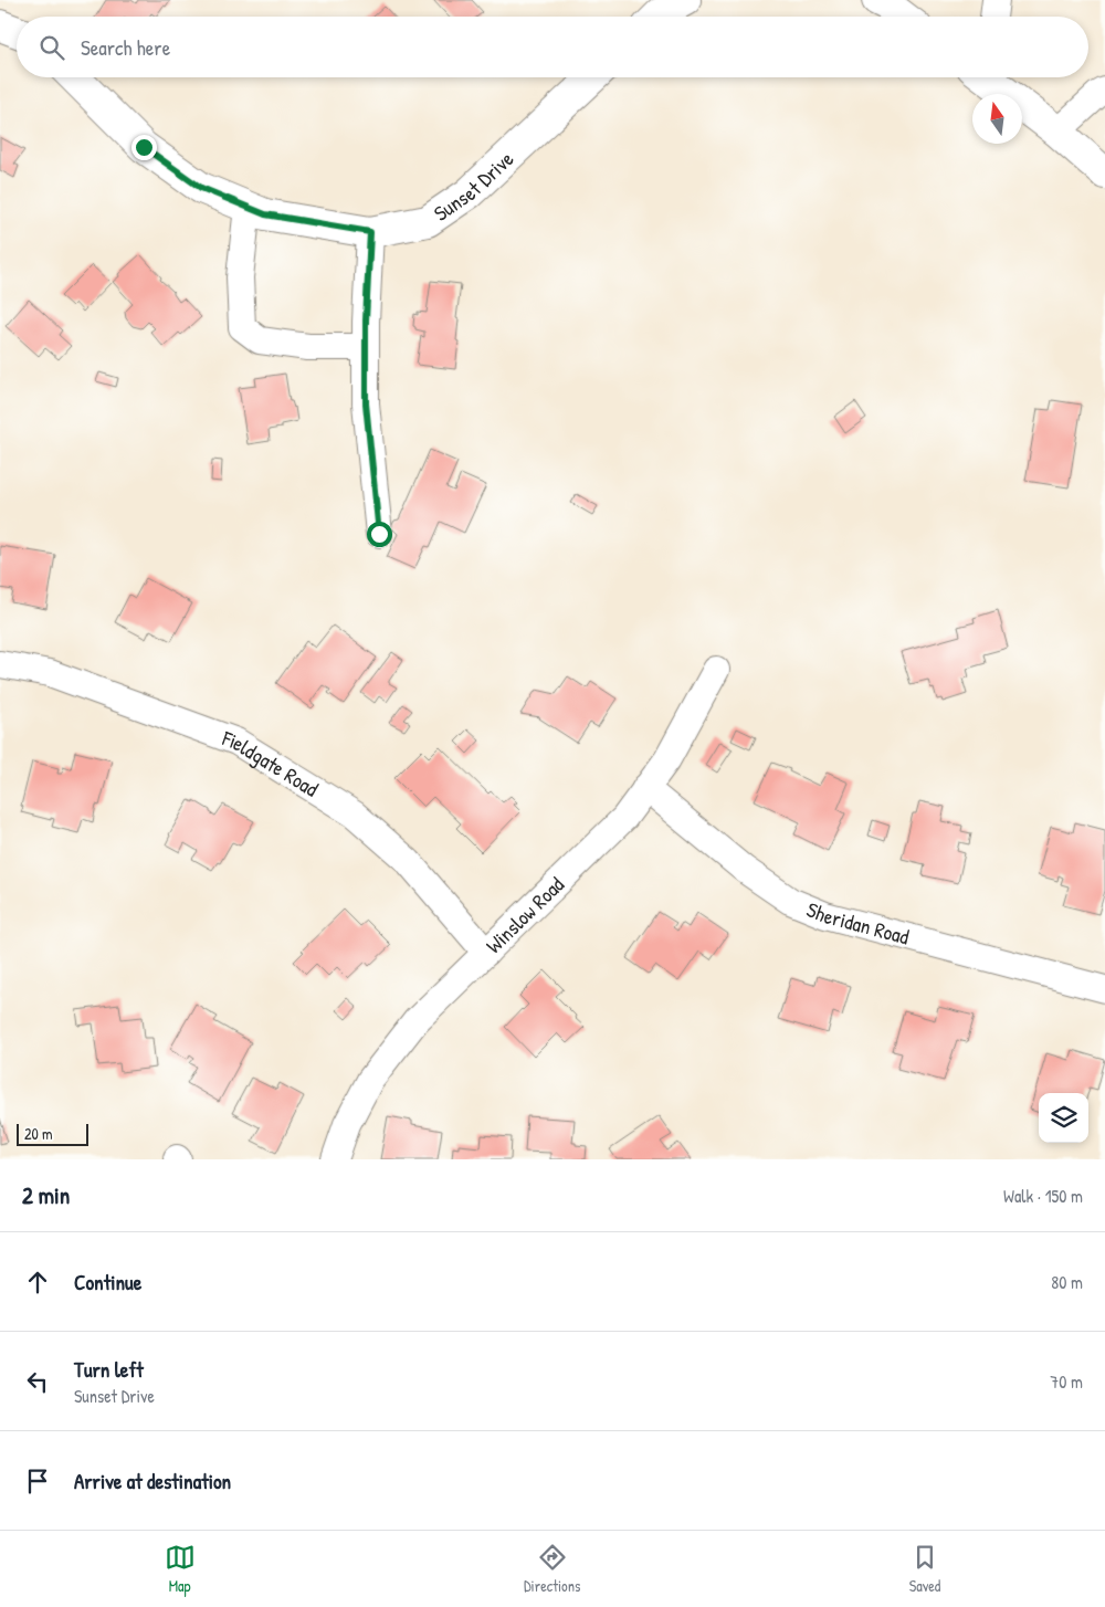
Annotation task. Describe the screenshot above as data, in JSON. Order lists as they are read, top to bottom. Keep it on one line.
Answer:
{"streets":{"main road":["Sunset Drive"],"street":["Fieldgate Road","Winslow Road","Sheridan Road"]},"crossings":[["Fieldgate Road","Winslow Road"],["Winslow Road","Sheridan Road"]],"scale_bar":"20 m","north":"top","page":{"search":"Search here","scale":"20 m","heading":["2 min","Walk · 150 m"],"list":[["Continue","80 m"],["Turn left","Sunset Drive","70 m"],"Arrive at destination"],"nav":["Map","Directions","Saved"]}}
